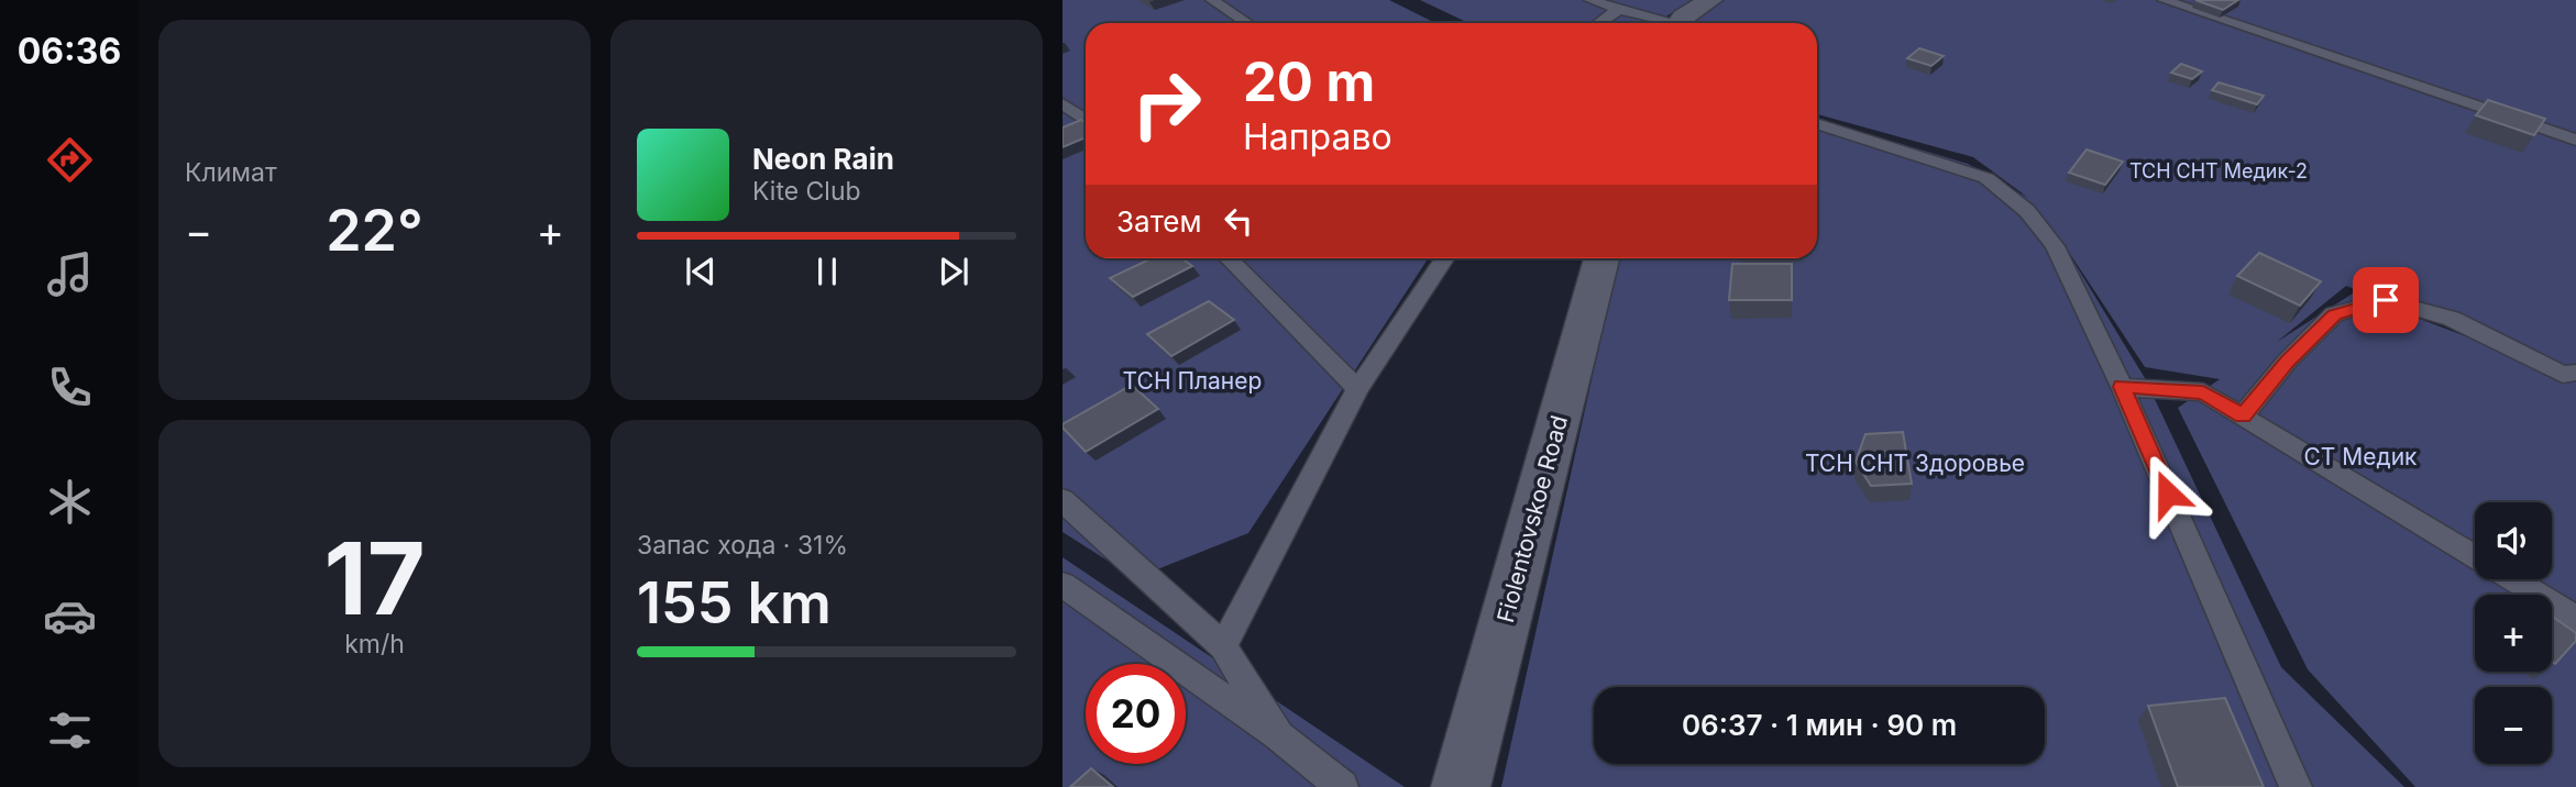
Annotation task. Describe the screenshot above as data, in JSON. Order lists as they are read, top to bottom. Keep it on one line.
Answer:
{"streets":{"main road":["Fiolentovskoe Road"]},"parks":["ТСН СНТ Медик-2","ТСН Планер","СТ Медик","ТСН СНТ Здоровье"],"page":{"tabs":"06:36","tile":["Климат",["17","km/h"],["Запас хода · 31%","155 km"]],"turn":["20 m","Направо"],"song":["Neon Rain","Kite Club"],"then":"Затем","heat":["−","22°","+"],"map_buttons":["+","−"],"limit":"20","trip":"06:37 · 1 мин · 90 m"}}
